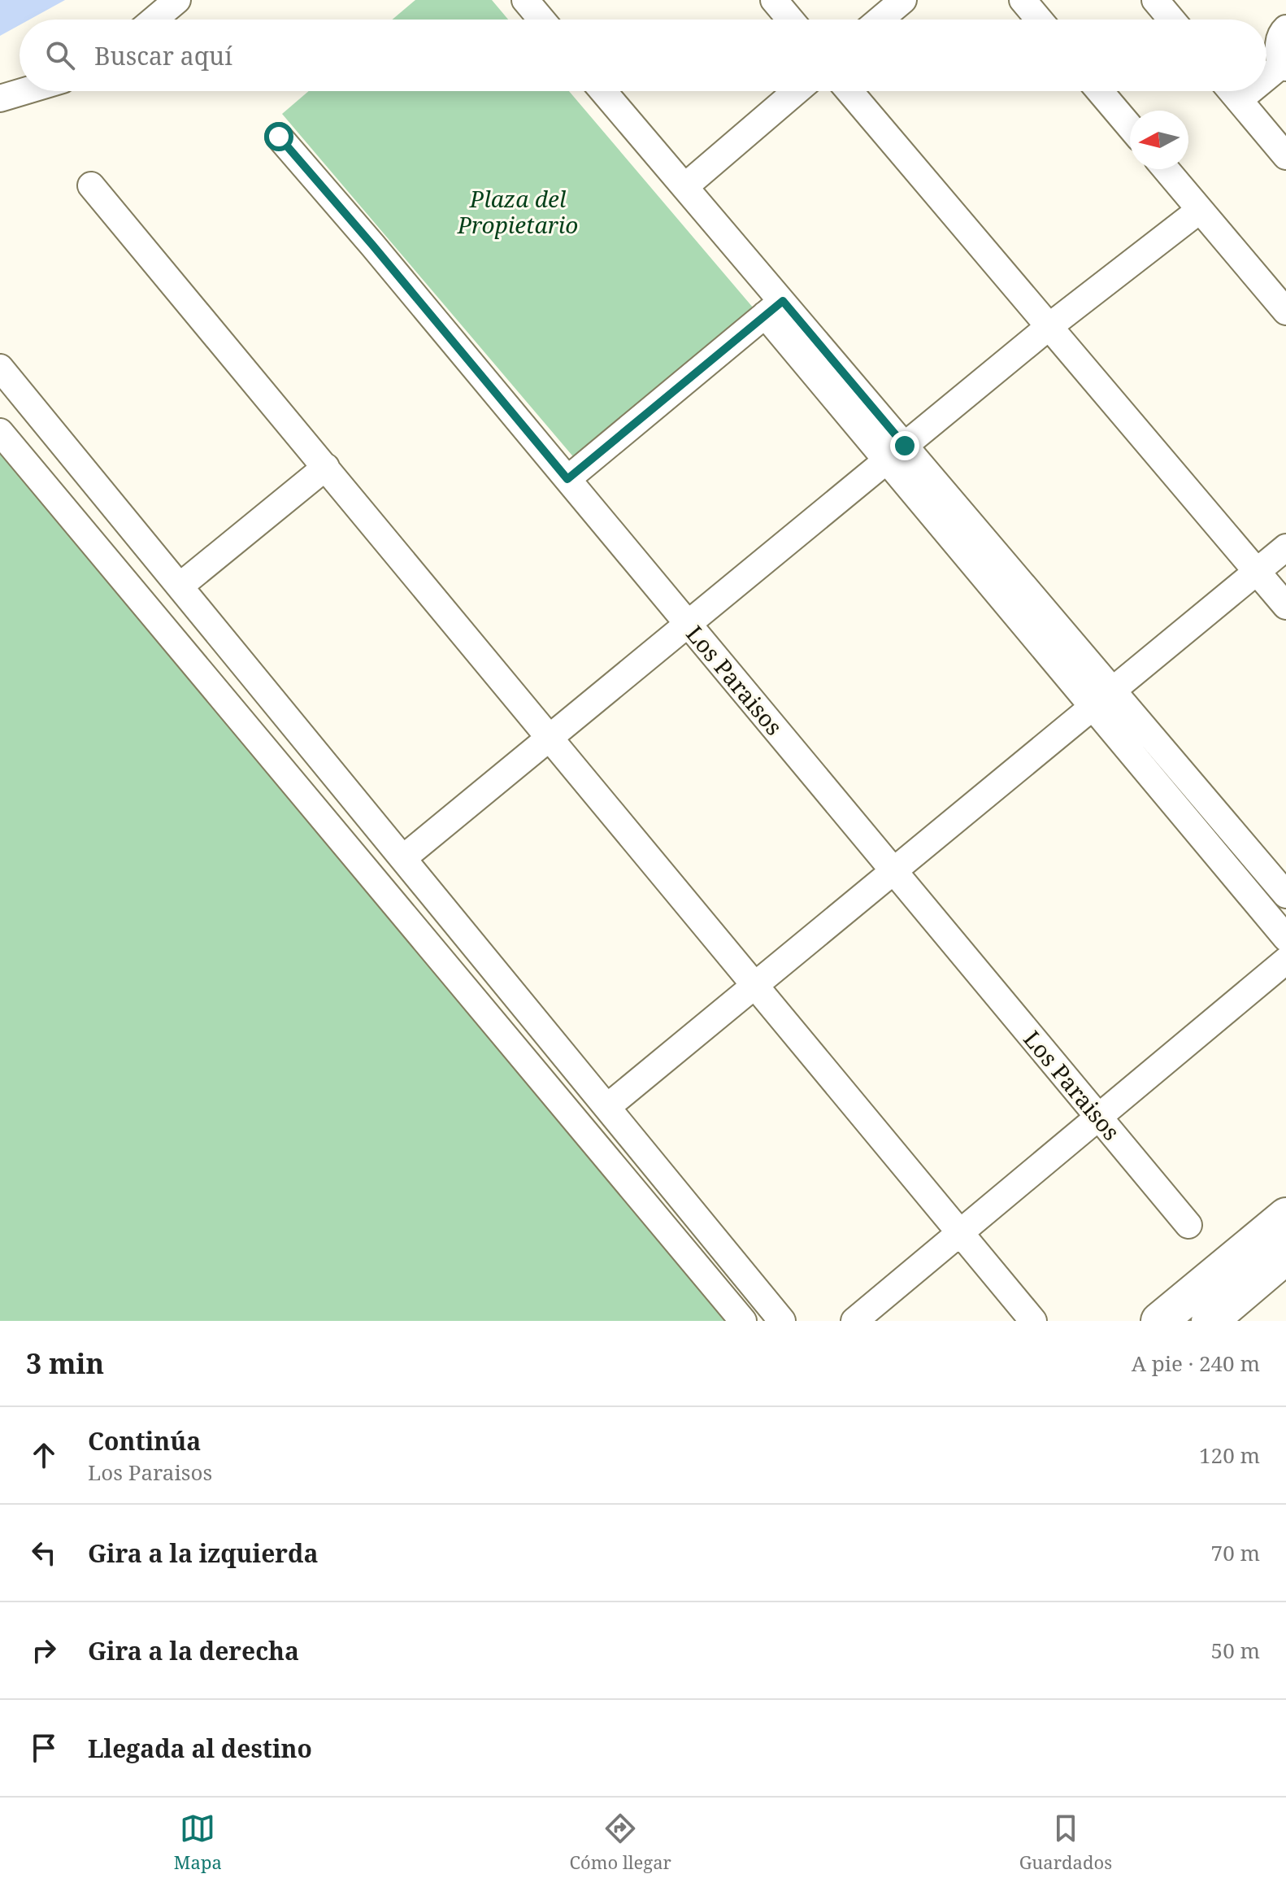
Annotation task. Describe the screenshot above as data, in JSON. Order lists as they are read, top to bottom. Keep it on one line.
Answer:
{"streets":{"street":["Los Paraisos"]},"parks":["Plaza del Propietario"],"north":"left","page":{"search":"Buscar aquí","heading":["3 min","A pie · 240 m"],"list":[["Continúa","Los Paraisos","120 m"],["Gira a la izquierda","70 m"],["Gira a la derecha","50 m"],"Llegada al destino"],"nav":["Mapa","Cómo llegar","Guardados"]}}
